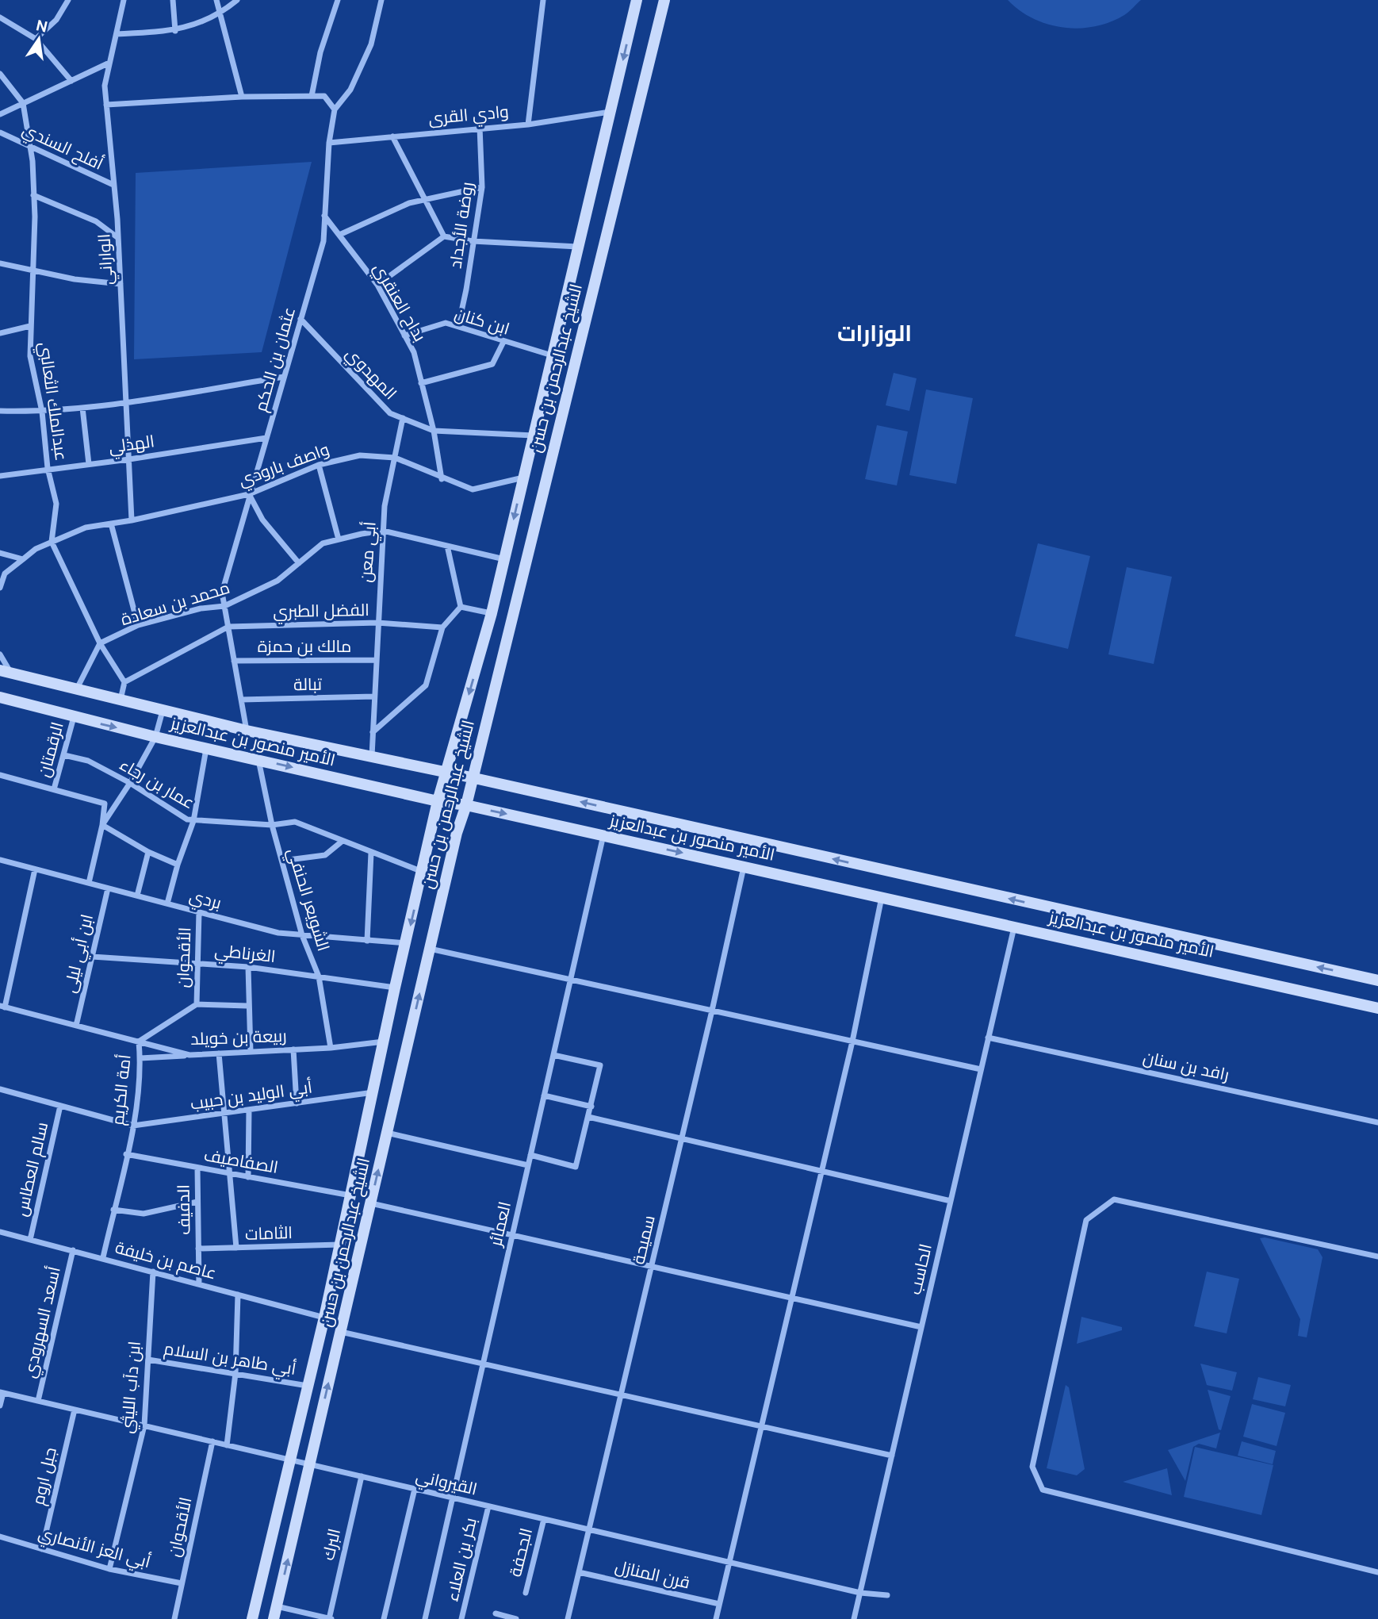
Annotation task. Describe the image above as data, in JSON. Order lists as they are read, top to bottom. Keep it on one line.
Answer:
{"streets":{"street":["وادي القرى","أفلح السندي","روضة الأجداد","الواراني","بداح العنقري","ابن كنان","عثمان بن الحكم","الشيخ عبدالرحمن بن حسن","المهدوي","عبدالملك الثعالبي","الهذلي","واصف بارودي","أبي معن","محمد بن سعادة","الفضل الطبري","مالك بن حمزة","تبالة","الأمير منصور بن عبدالعزيز","الرقمتان","عمار بن رجاء","بردي","الشويعر الحنفي","ابن أبي ليلى","الغرناطي","الأقحوان","ربيعة بن خويلد","رافد بن سنان","أمة الكريم","أبي الوليد بن حبيب","الصفاصيف","سالم العطاس","الدفيف","العمائر","الثامات","سميحة","عاصم بن خليفة","الحاسب","أسعد السهرودي","أبي طاهر بن السلام","ابن دآب الليثي","جبل اروم","القيرواني","البرك","أبي العز الأنصاري","الجحفة","بكر بن العلاء","قرن المنازل"]},"crossings":[["وادي القرى","روضة الأجداد"],["وادي القرى","عثمان بن الحكم"],["وادي القرى","الشيخ عبدالرحمن بن حسن"],["أفلح السندي","الواراني"],["أفلح السندي","عبدالملك الثعالبي"],["روضة الأجداد","ابن كنان"],["الواراني","الهذلي"],["الواراني","واصف بارودي"],["بداح العنقري","ابن كنان"],["بداح العنقري","عثمان بن الحكم"],["بداح العنقري","المهدوي"],["بداح العنقري","واصف بارودي"],["ابن كنان","الشيخ عبدالرحمن بن حسن"],["عثمان بن الحكم","المهدوي"],["عثمان بن الحكم","الهذلي"],["عثمان بن الحكم","واصف بارودي"],["عثمان بن الحكم","محمد بن سعادة"],["عثمان بن الحكم","الفضل الطبري"],["عثمان بن الحكم","مالك بن حمزة"],["عثمان بن الحكم","تبالة"],["عثمان بن الحكم","الأمير منصور بن عبدالعزيز"],["الشيخ عبدالرحمن بن حسن","المهدوي"],["الشيخ عبدالرحمن بن حسن","واصف بارودي"],["الشيخ عبدالرحمن بن حسن","محمد بن سعادة"],["الشيخ عبدالرحمن بن حسن","الأمير منصور بن عبدالعزيز"],["الشيخ عبدالرحمن بن حسن","عمار بن رجاء"],["الشيخ عبدالرحمن بن حسن","بردي"],["الشيخ عبدالرحمن بن حسن","الغرناطي"],["الشيخ عبدالرحمن بن حسن","ربيعة بن خويلد"],["الشيخ عبدالرحمن بن حسن","أبي الوليد بن حبيب"],["الشيخ عبدالرحمن بن حسن","الصفاصيف"],["الشيخ عبدالرحمن بن حسن","الثامات"],["الشيخ عبدالرحمن بن حسن","عاصم بن خليفة"],["الشيخ عبدالرحمن بن حسن","أبي طاهر بن السلام"],["الشيخ عبدالرحمن بن حسن","القيرواني"],["المهدوي","أبي معن"],["عبدالملك الثعالبي","الهذلي"],["عبدالملك الثعالبي","واصف بارودي"],["واصف بارودي","أبي معن"],["أبي معن","محمد بن سعادة"],["أبي معن","الفضل الطبري"],["أبي معن","مالك بن حمزة"],["أبي معن","تبالة"],["أبي معن","الأمير منصور بن عبدالعزيز"],["الأمير منصور بن عبدالعزيز","الرقمتان"],["الأمير منصور بن عبدالعزيز","الشويعر الحنفي"],["الأمير منصور بن عبدالعزيز","العمائر"],["الأمير منصور بن عبدالعزيز","سميحة"],["الأمير منصور بن عبدالعزيز","الحاسب"],["الرقمتان","عمار بن رجاء"],["عمار بن رجاء","الشويعر الحنفي"],["بردي","الشويعر الحنفي"],["بردي","ابن أبي ليلى"],["بردي","الأقحوان"],["الشويعر الحنفي","الغرناطي"],["الشويعر الحنفي","ربيعة بن خويلد"],["ابن أبي ليلى","الغرناطي"],["ابن أبي ليلى","ربيعة بن خويلد"],["الغرناطي","الأقحوان"],["الأقحوان","أمة الكريم"],["الأقحوان","القيرواني"],["الأقحوان","أبي العز الأنصاري"],["ربيعة بن خويلد","أمة الكريم"],["رافد بن سنان","الحاسب"],["أمة الكريم","أبي الوليد بن حبيب"],["أمة الكريم","الصفاصيف"],["أمة الكريم","عاصم بن خليفة"],["الصفاصيف","الدفيف"],["سالم العطاس","عاصم بن خليفة"],["الدفيف","الثامات"],["الدفيف","عاصم بن خليفة"],["العمائر","القيرواني"],["سميحة","القيرواني"],["سميحة","قرن المنازل"],["عاصم بن خليفة","أسعد السهرودي"],["عاصم بن خليفة","ابن دآب الليثي"],["الحاسب","القيرواني"],["أسعد السهرودي","القيرواني"],["أبي طاهر بن السلام","ابن دآب الليثي"],["ابن دآب الليثي","القيرواني"],["ابن دآب الليثي","أبي العز الأنصاري"],["جبل اروم","القيرواني"],["جبل اروم","أبي العز الأنصاري"],["القيرواني","البرك"],["القيرواني","الجحفة"],["القيرواني","بكر بن العلاء"]],"districts":["الوزارات"],"north":"top"}
